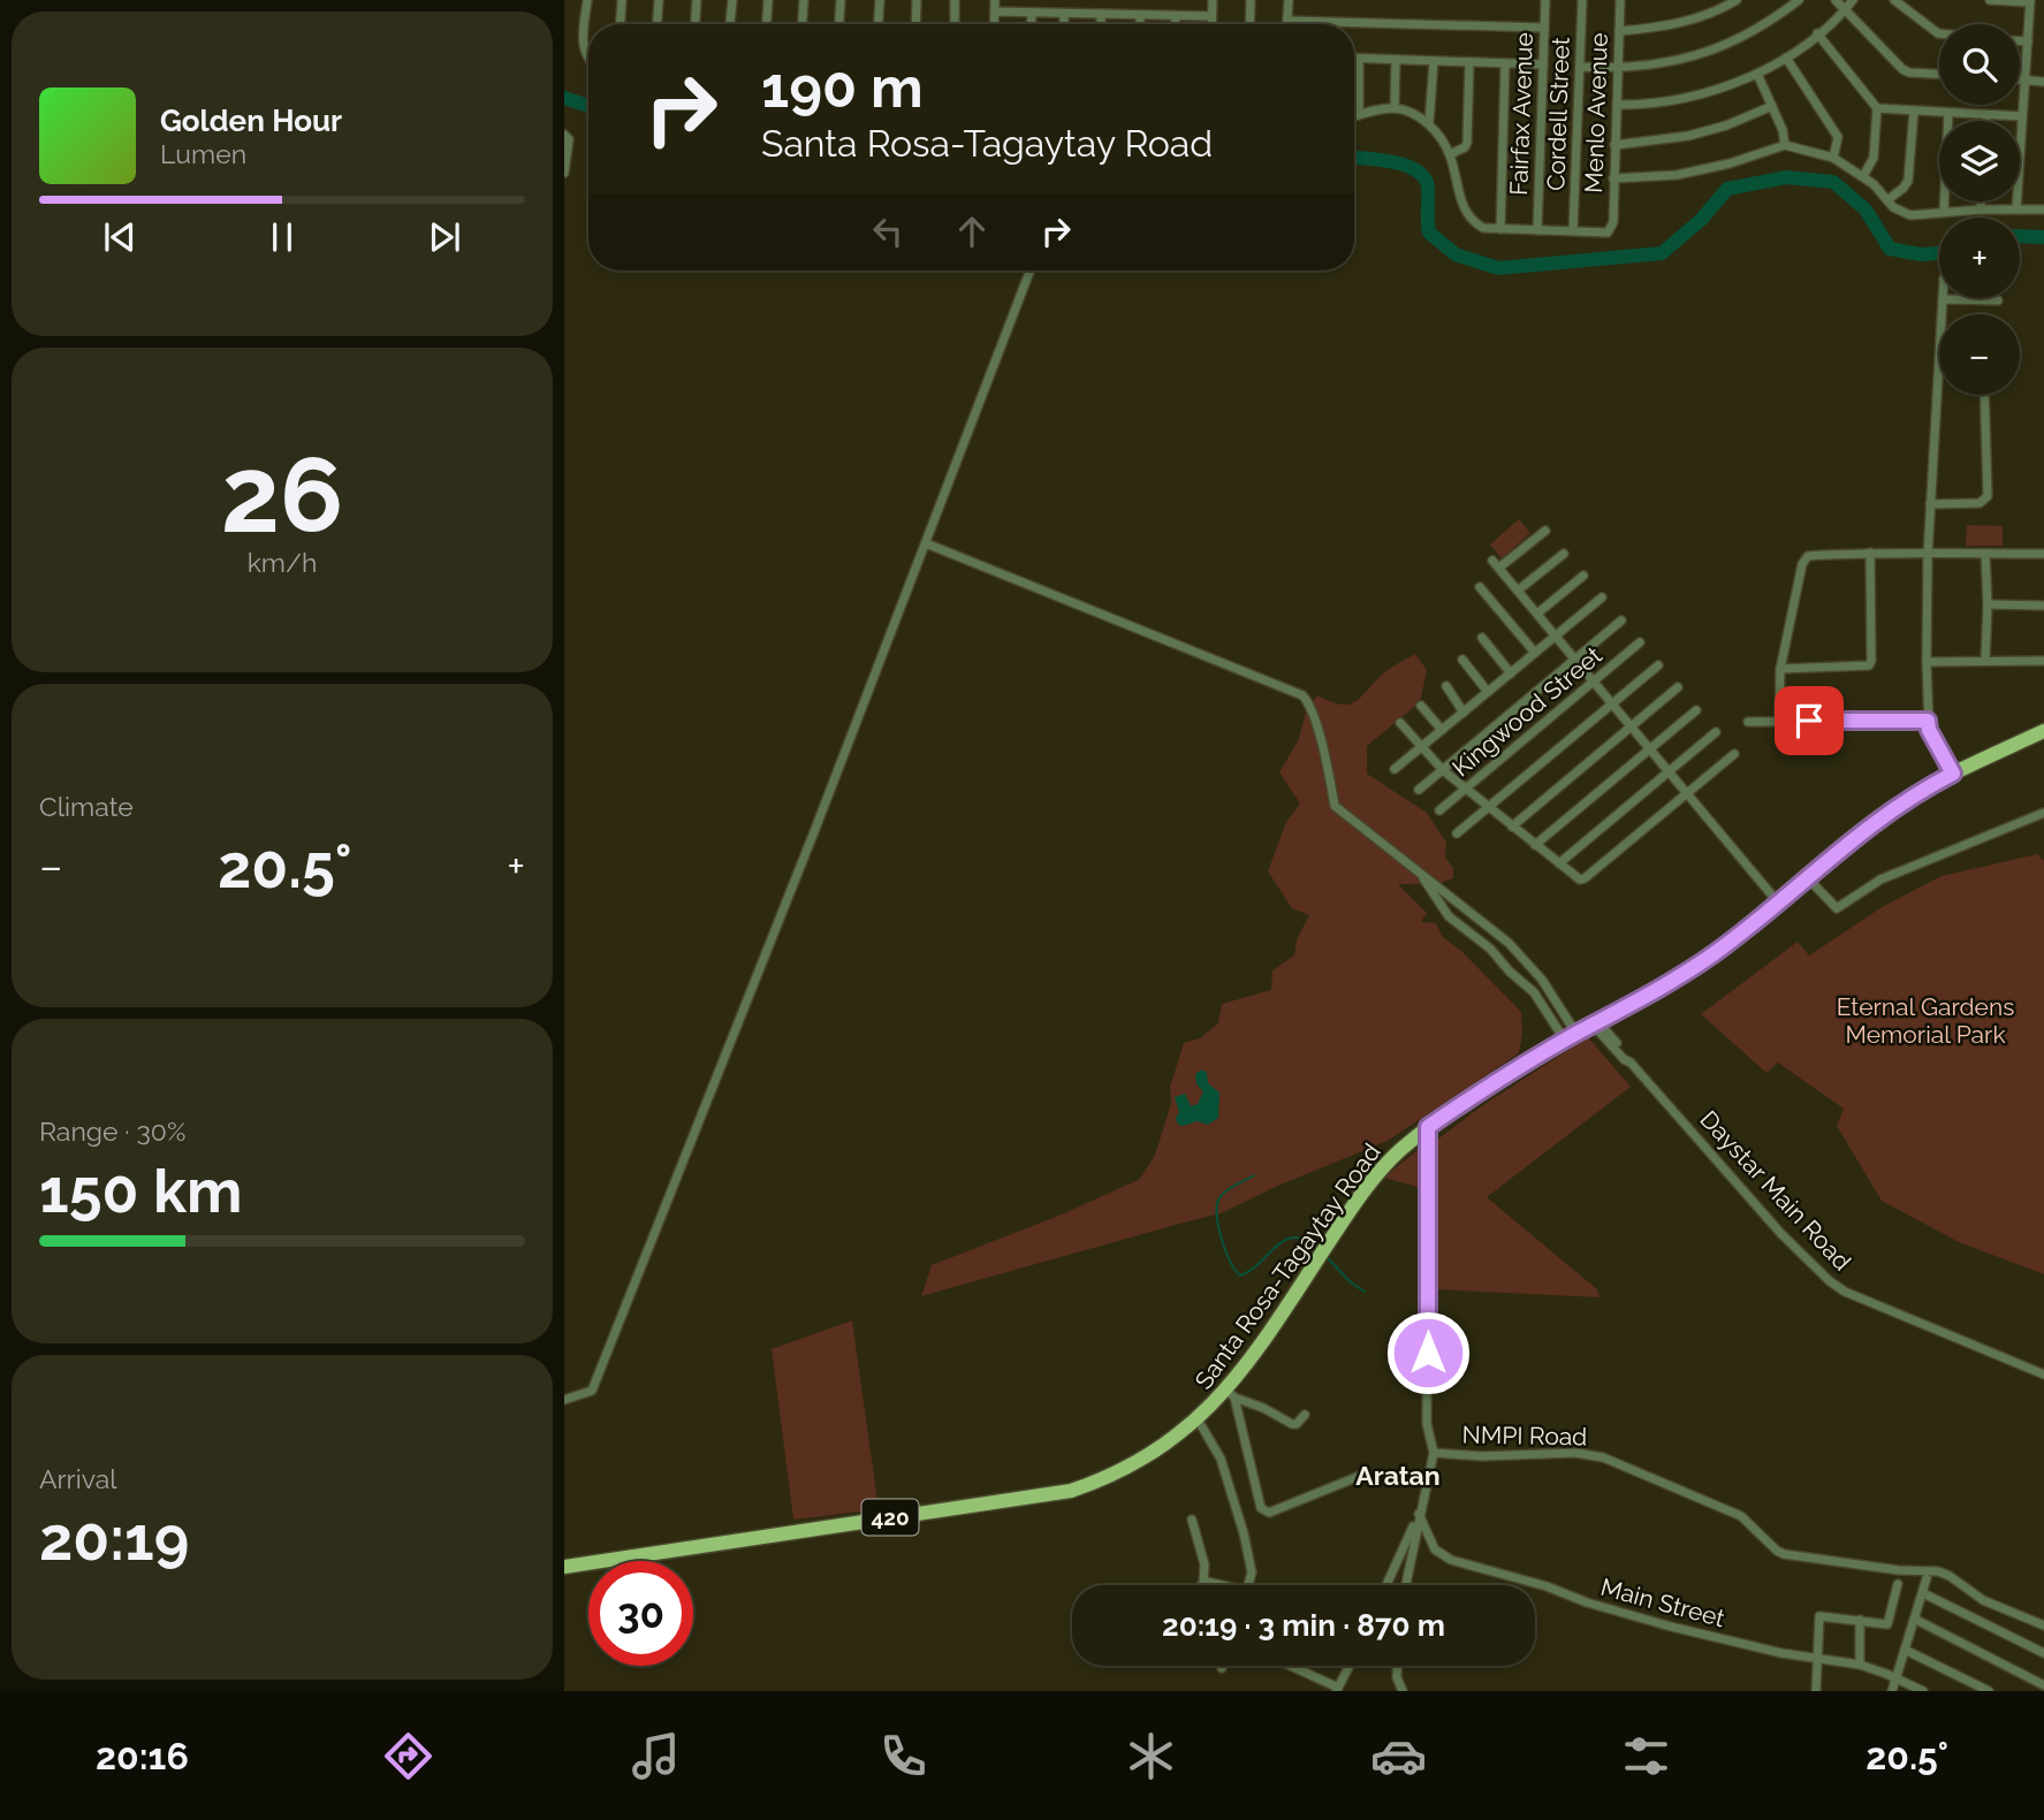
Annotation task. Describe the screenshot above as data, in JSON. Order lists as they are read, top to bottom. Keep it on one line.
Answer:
{"streets":{"main road":["Santa Rosa-Tagaytay Road","420"],"street":["Menlo Avenue","Fairfax Avenue","Cordell Street","Kingwood Street","Daystar Main Road","NMPI Road","Main Street"]},"crossings":[["Menlo Avenue","Cordell Street"],["Daystar Main Road","Santa Rosa-Tagaytay Road"],["Santa Rosa-Tagaytay Road","NMPI Road"]],"districts":["Aratan"],"parks":["Eternal Gardens Memorial Park"],"page":{"map_buttons":["+","−"],"turn":["190 m","Santa Rosa-Tagaytay Road"],"song":["Golden Hour","Lumen"],"tile":[["26","km/h"],"Climate",["Range · 30%","150 km"],["Arrival","20:19"]],"heat":["−","20.5°","+"],"limit":"30","trip":"20:19 · 3 min · 870 m","tabs":["20:16","20.5°"]}}
